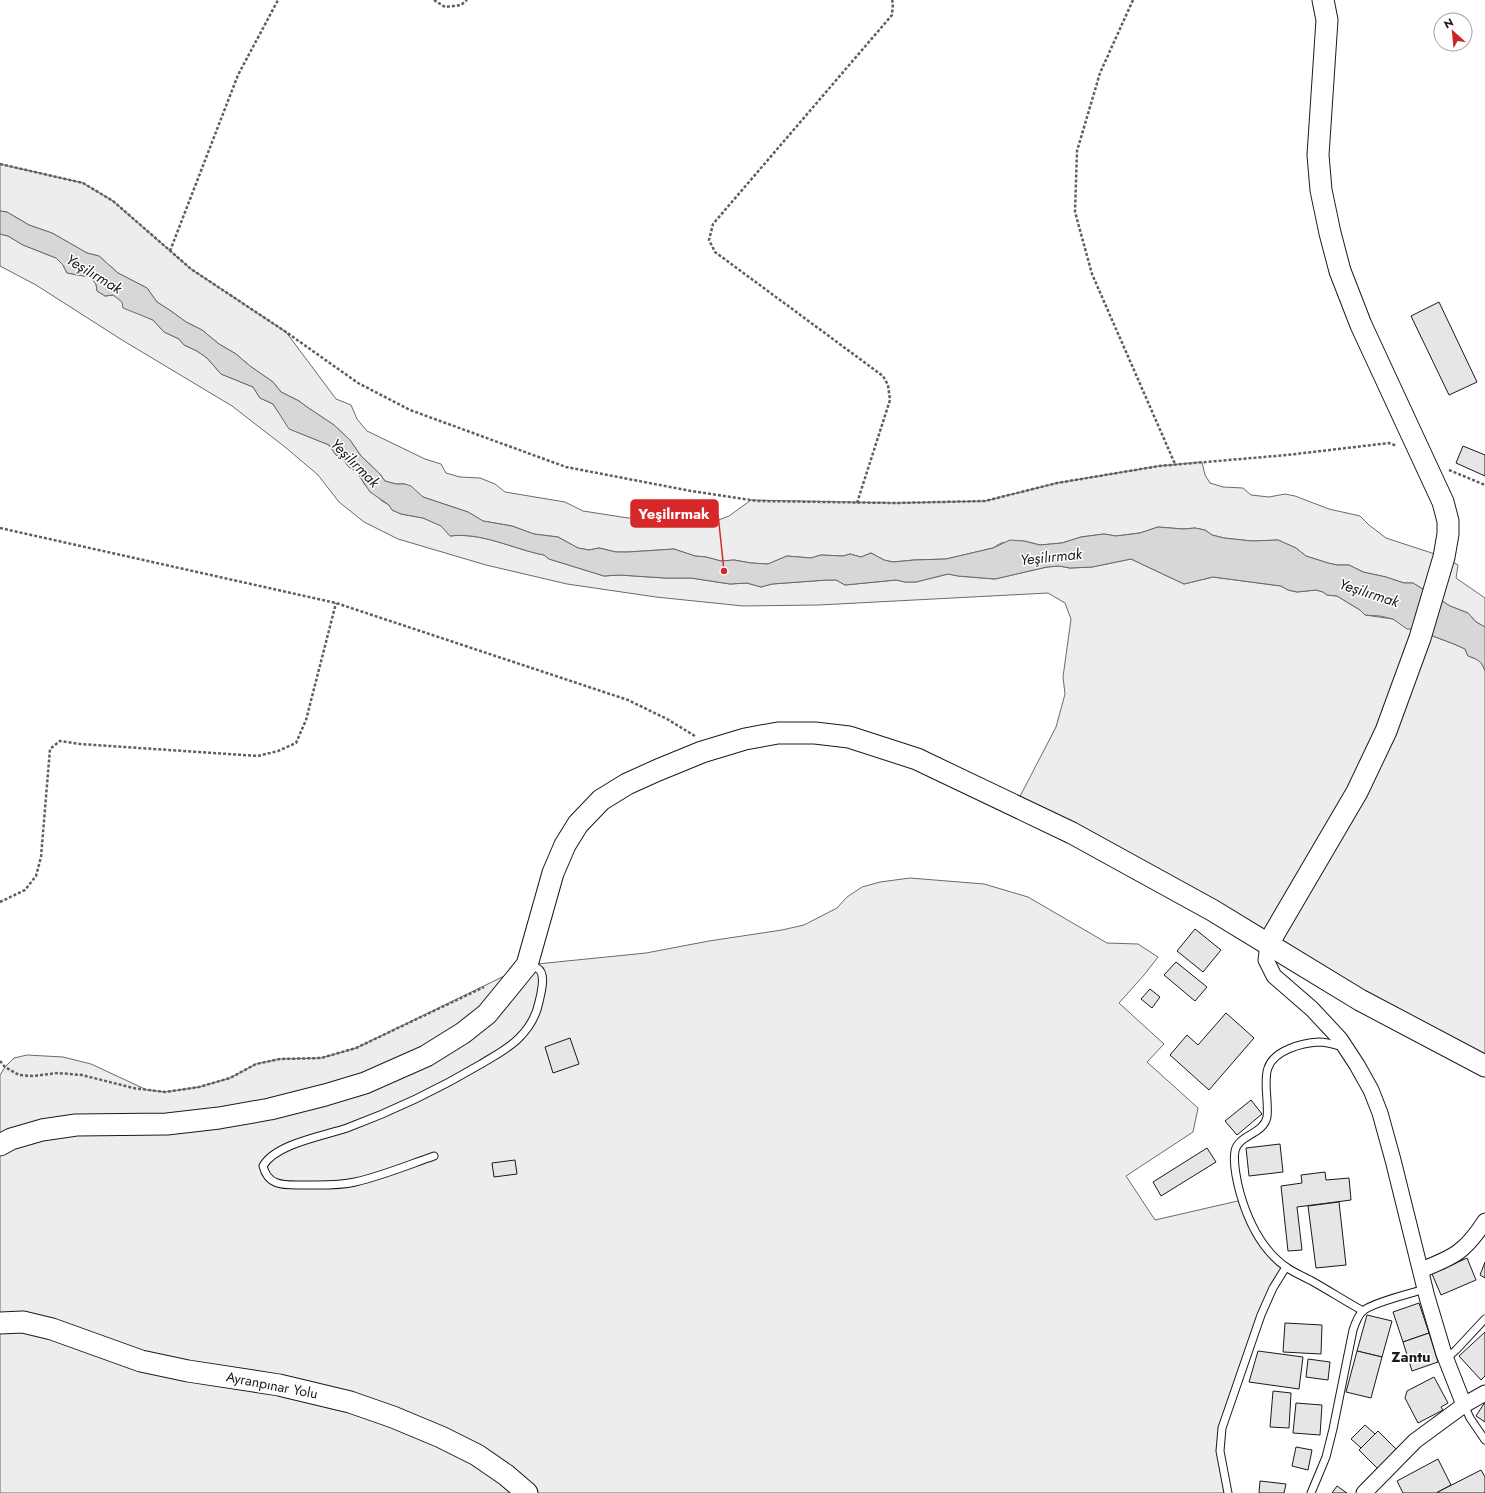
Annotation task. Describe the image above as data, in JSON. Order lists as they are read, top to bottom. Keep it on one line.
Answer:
{"streets":{"street":["Ayranpınar Yolu"]},"districts":["Zantu"],"water":["Yeşilırmak"],"places":["Yeşilırmak"],"north":"top left"}
